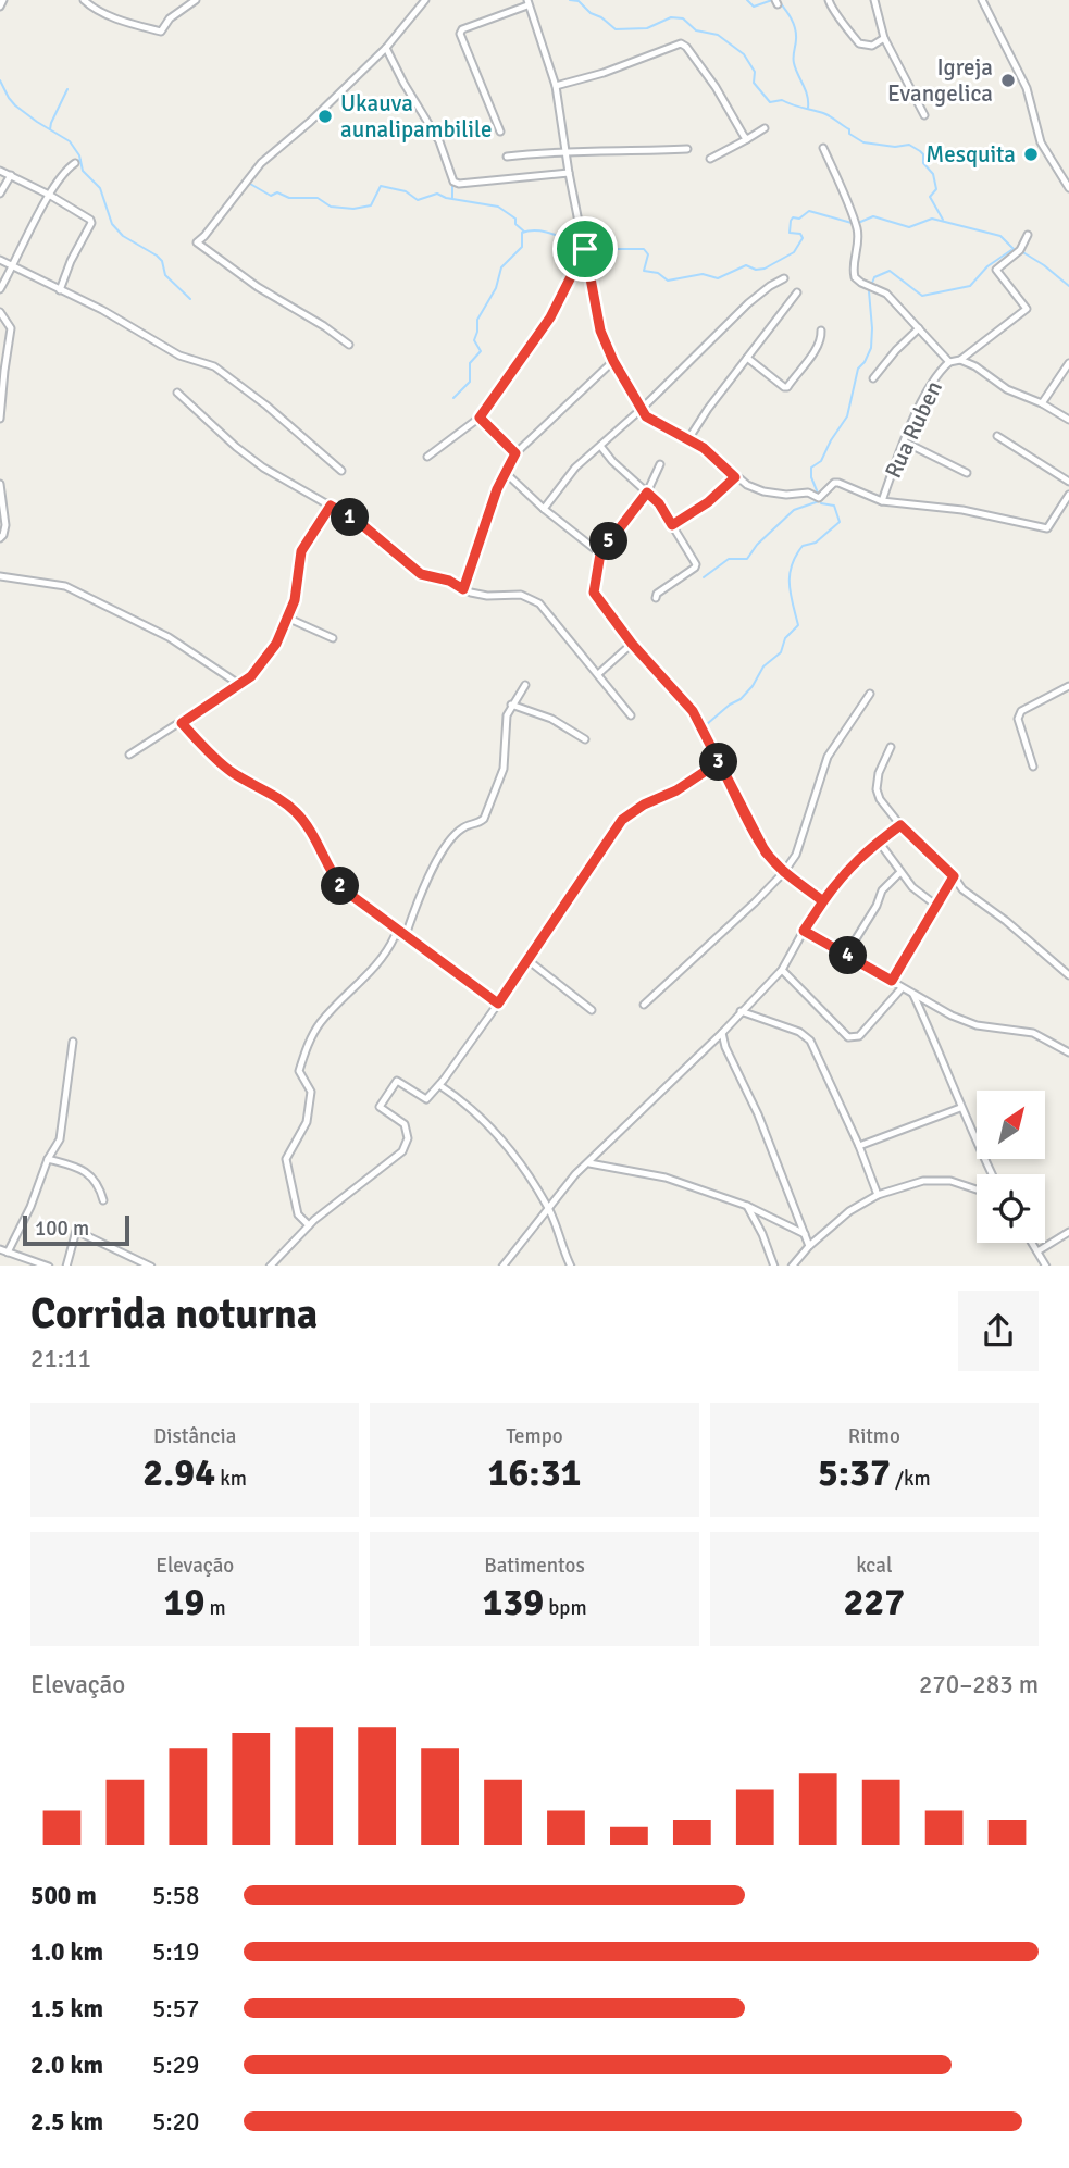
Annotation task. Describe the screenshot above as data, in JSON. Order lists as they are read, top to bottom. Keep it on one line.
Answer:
{"streets":{"street":["Rua Ruben"]},"places":["Igreja Evangelica","Ukauva aunalipambilile","Mesquita"],"scale_bar":"100 m","north":"top right","page":{"pins":["1","5","3","2","4"],"scale":"100 m","heading":["Corrida noturna","21:11"],"stats":[["Distância","2.94 km"],["Tempo","16:31"],["Ritmo","5:37 /km"],["Elevação","19 m"],["Batimentos","139 bpm"],["kcal","227"]],"chart":["Elevação","270–283 m"],"list":[{"name":"500 m","note":"5:58"},{"name":"1.0 km","note":"5:19"},{"name":"1.5 km","note":"5:57"},{"name":"2.0 km","note":"5:29"},{"name":"2.5 km","note":"5:20"}]}}
